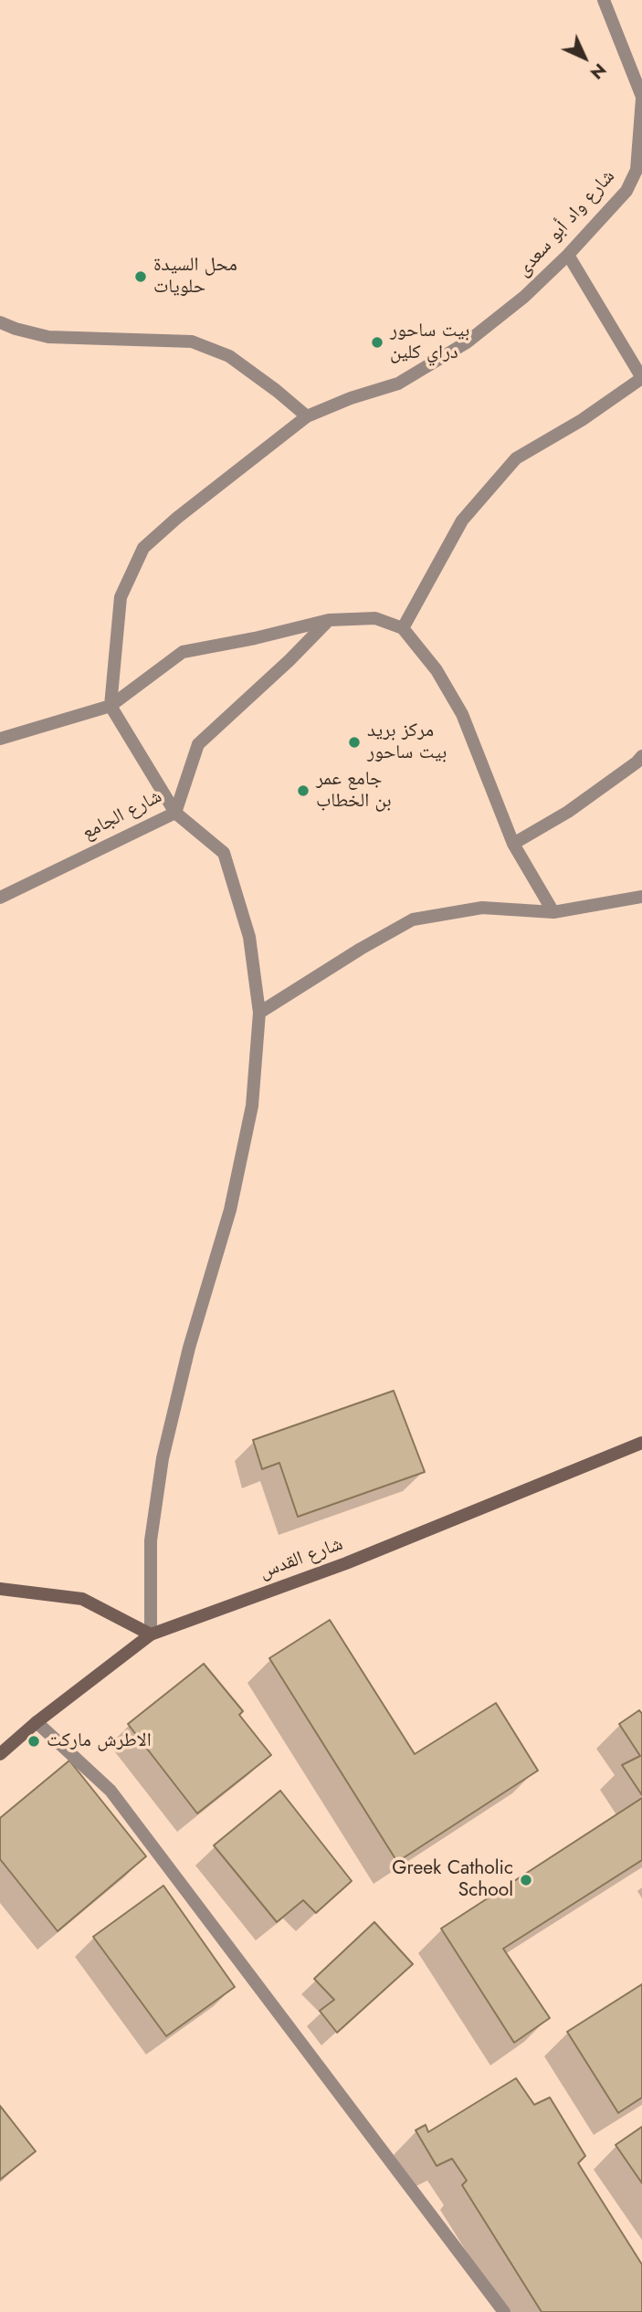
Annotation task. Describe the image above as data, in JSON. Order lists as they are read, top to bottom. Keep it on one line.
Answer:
{"streets":{"main road":["شارع القدس"],"street":["شارع واد أبو سعدى","شارع الجامع"]},"places":["محل السيدة حلويات","بيت ساحور دراي كلين","مركز بريد بيت ساحور","جامع عمر بن الخطاب","الاطرش ماركت","Greek Catholic School"],"north":"bottom right"}
